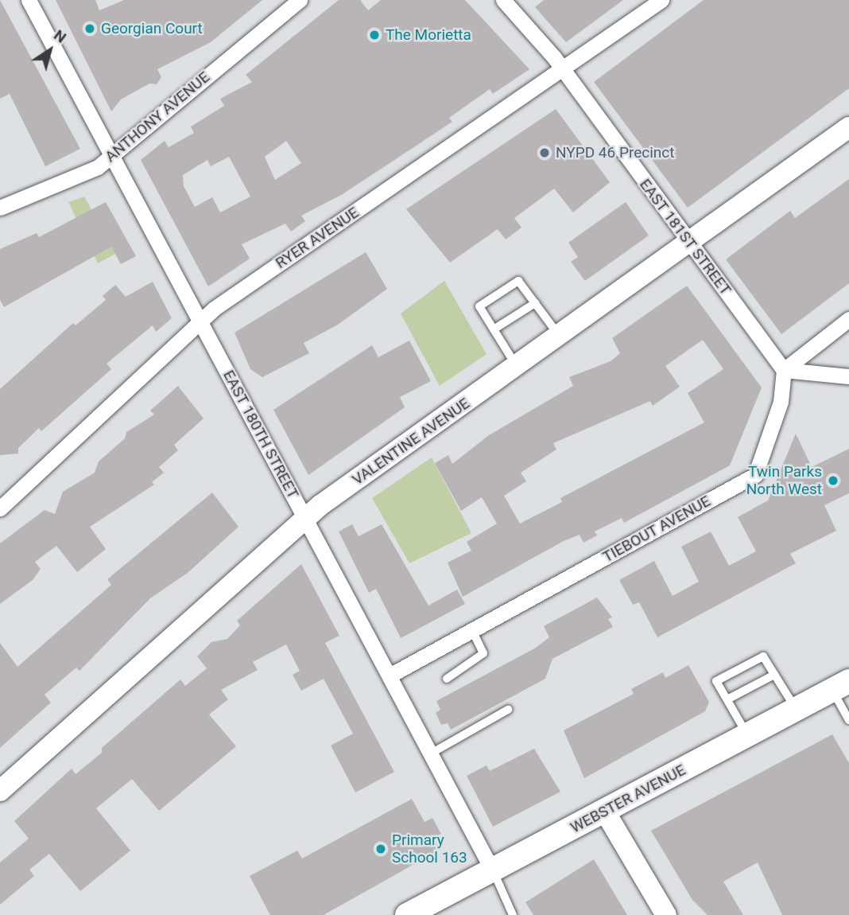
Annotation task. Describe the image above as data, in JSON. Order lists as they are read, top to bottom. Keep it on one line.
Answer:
{"streets":{"main road":["WEBSTER AVENUE"],"street":["ANTHONY AVENUE","EAST 181ST STREET","RYER AVENUE","EAST 180TH STREET","VALENTINE AVENUE","TIEBOUT AVENUE"]},"crossings":[["ANTHONY AVENUE","EAST 180TH STREET"],["EAST 181ST STREET","RYER AVENUE"],["EAST 181ST STREET","VALENTINE AVENUE"],["EAST 181ST STREET","TIEBOUT AVENUE"],["RYER AVENUE","EAST 180TH STREET"],["EAST 180TH STREET","VALENTINE AVENUE"],["EAST 180TH STREET","TIEBOUT AVENUE"],["EAST 180TH STREET","WEBSTER AVENUE"]],"places":["Georgian Court","The Morietta","NYPD 46 Precinct","Twin Parks North West","Primary School 163"],"north":"top right"}
